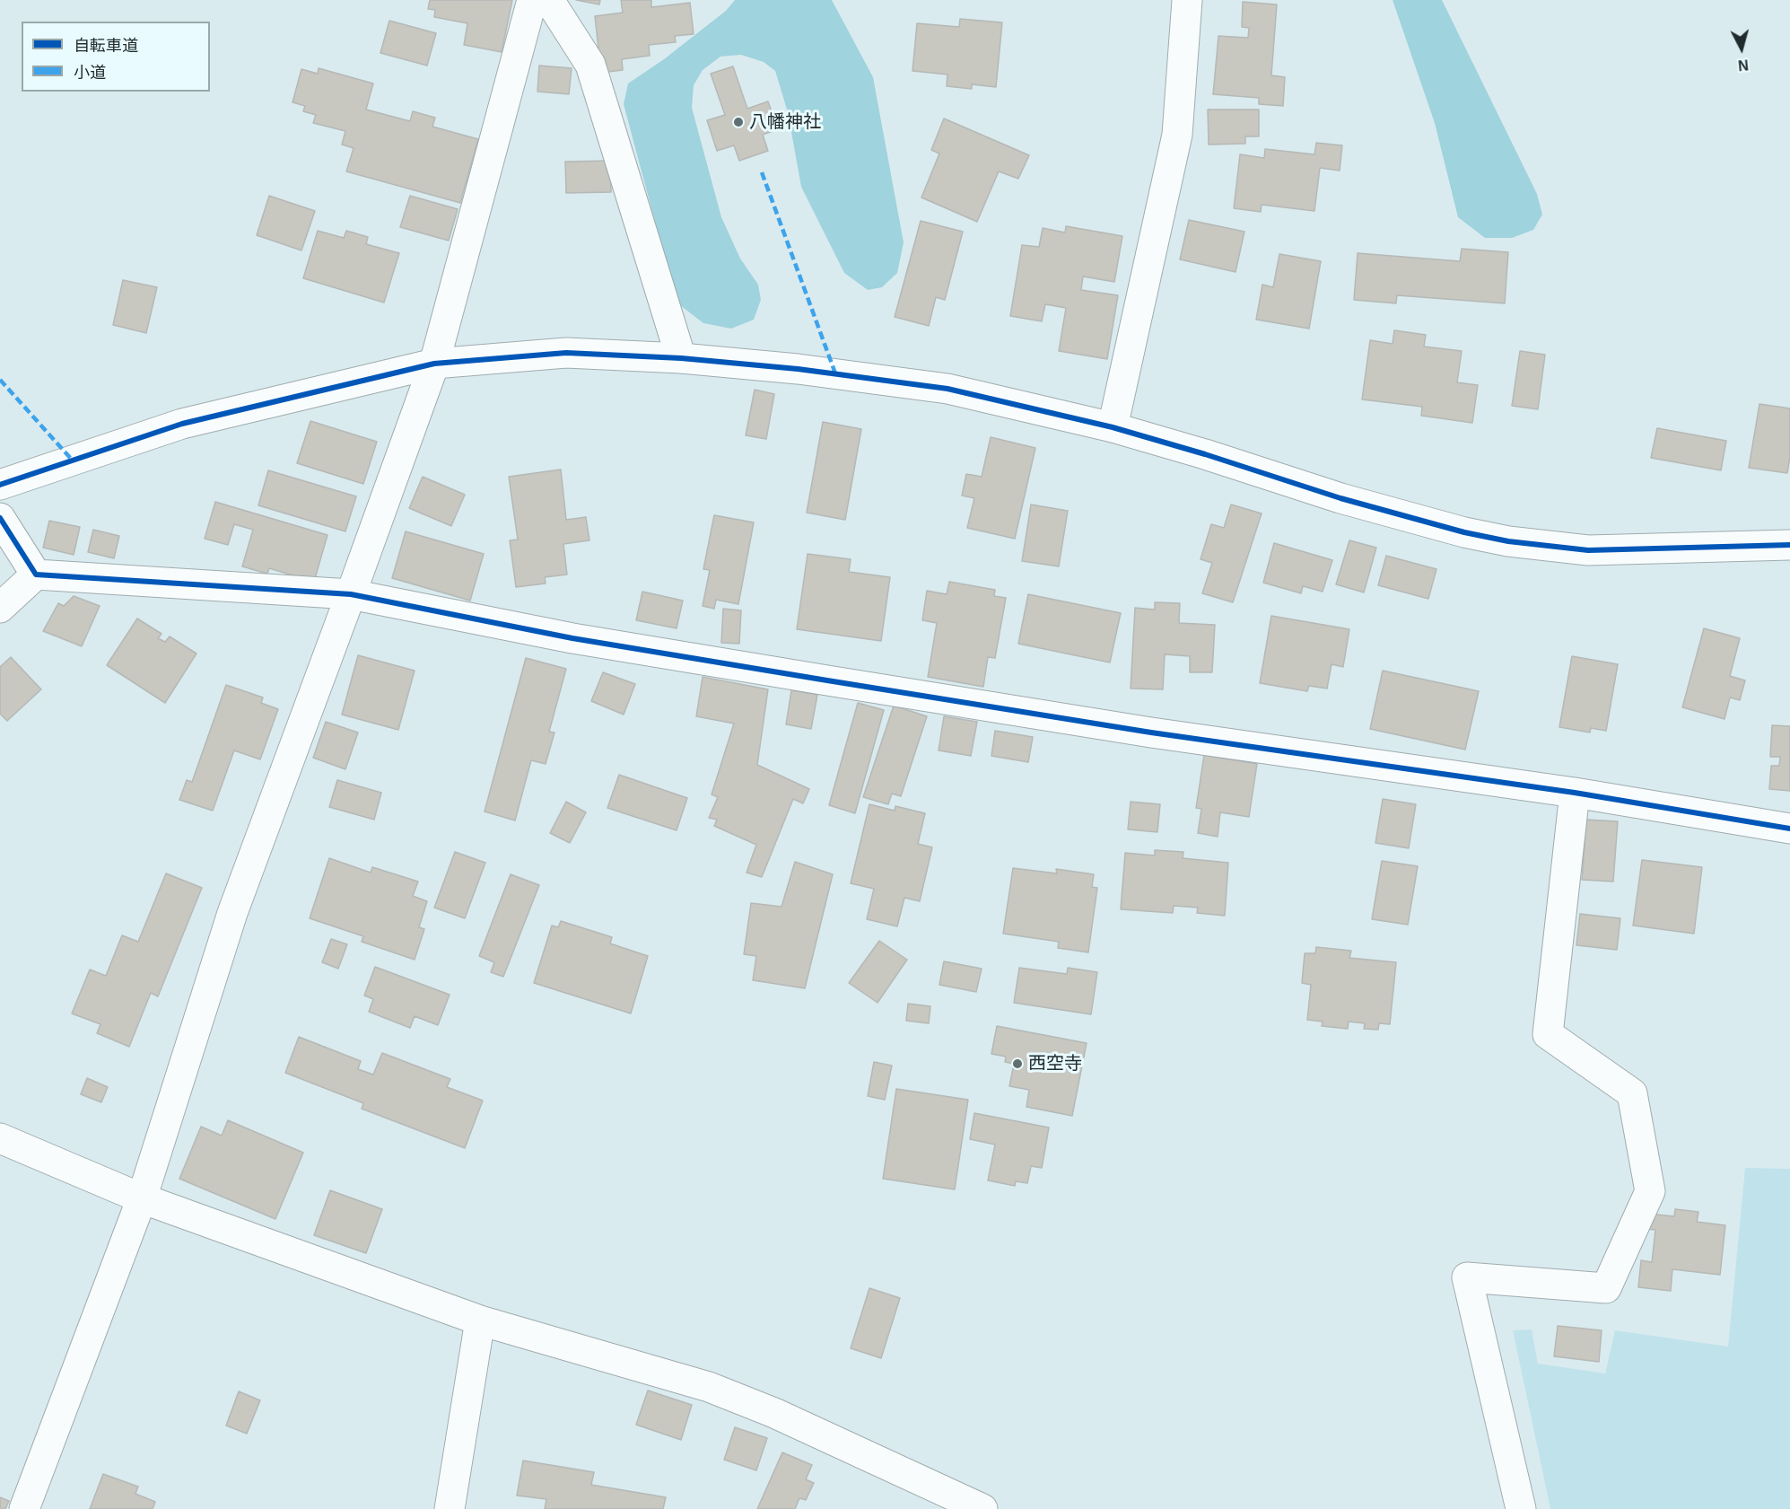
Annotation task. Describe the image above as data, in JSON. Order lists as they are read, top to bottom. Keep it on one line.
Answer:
{"places":["八幡神社","西空寺"],"legend":["自転車道","小道"],"north":"bottom"}
